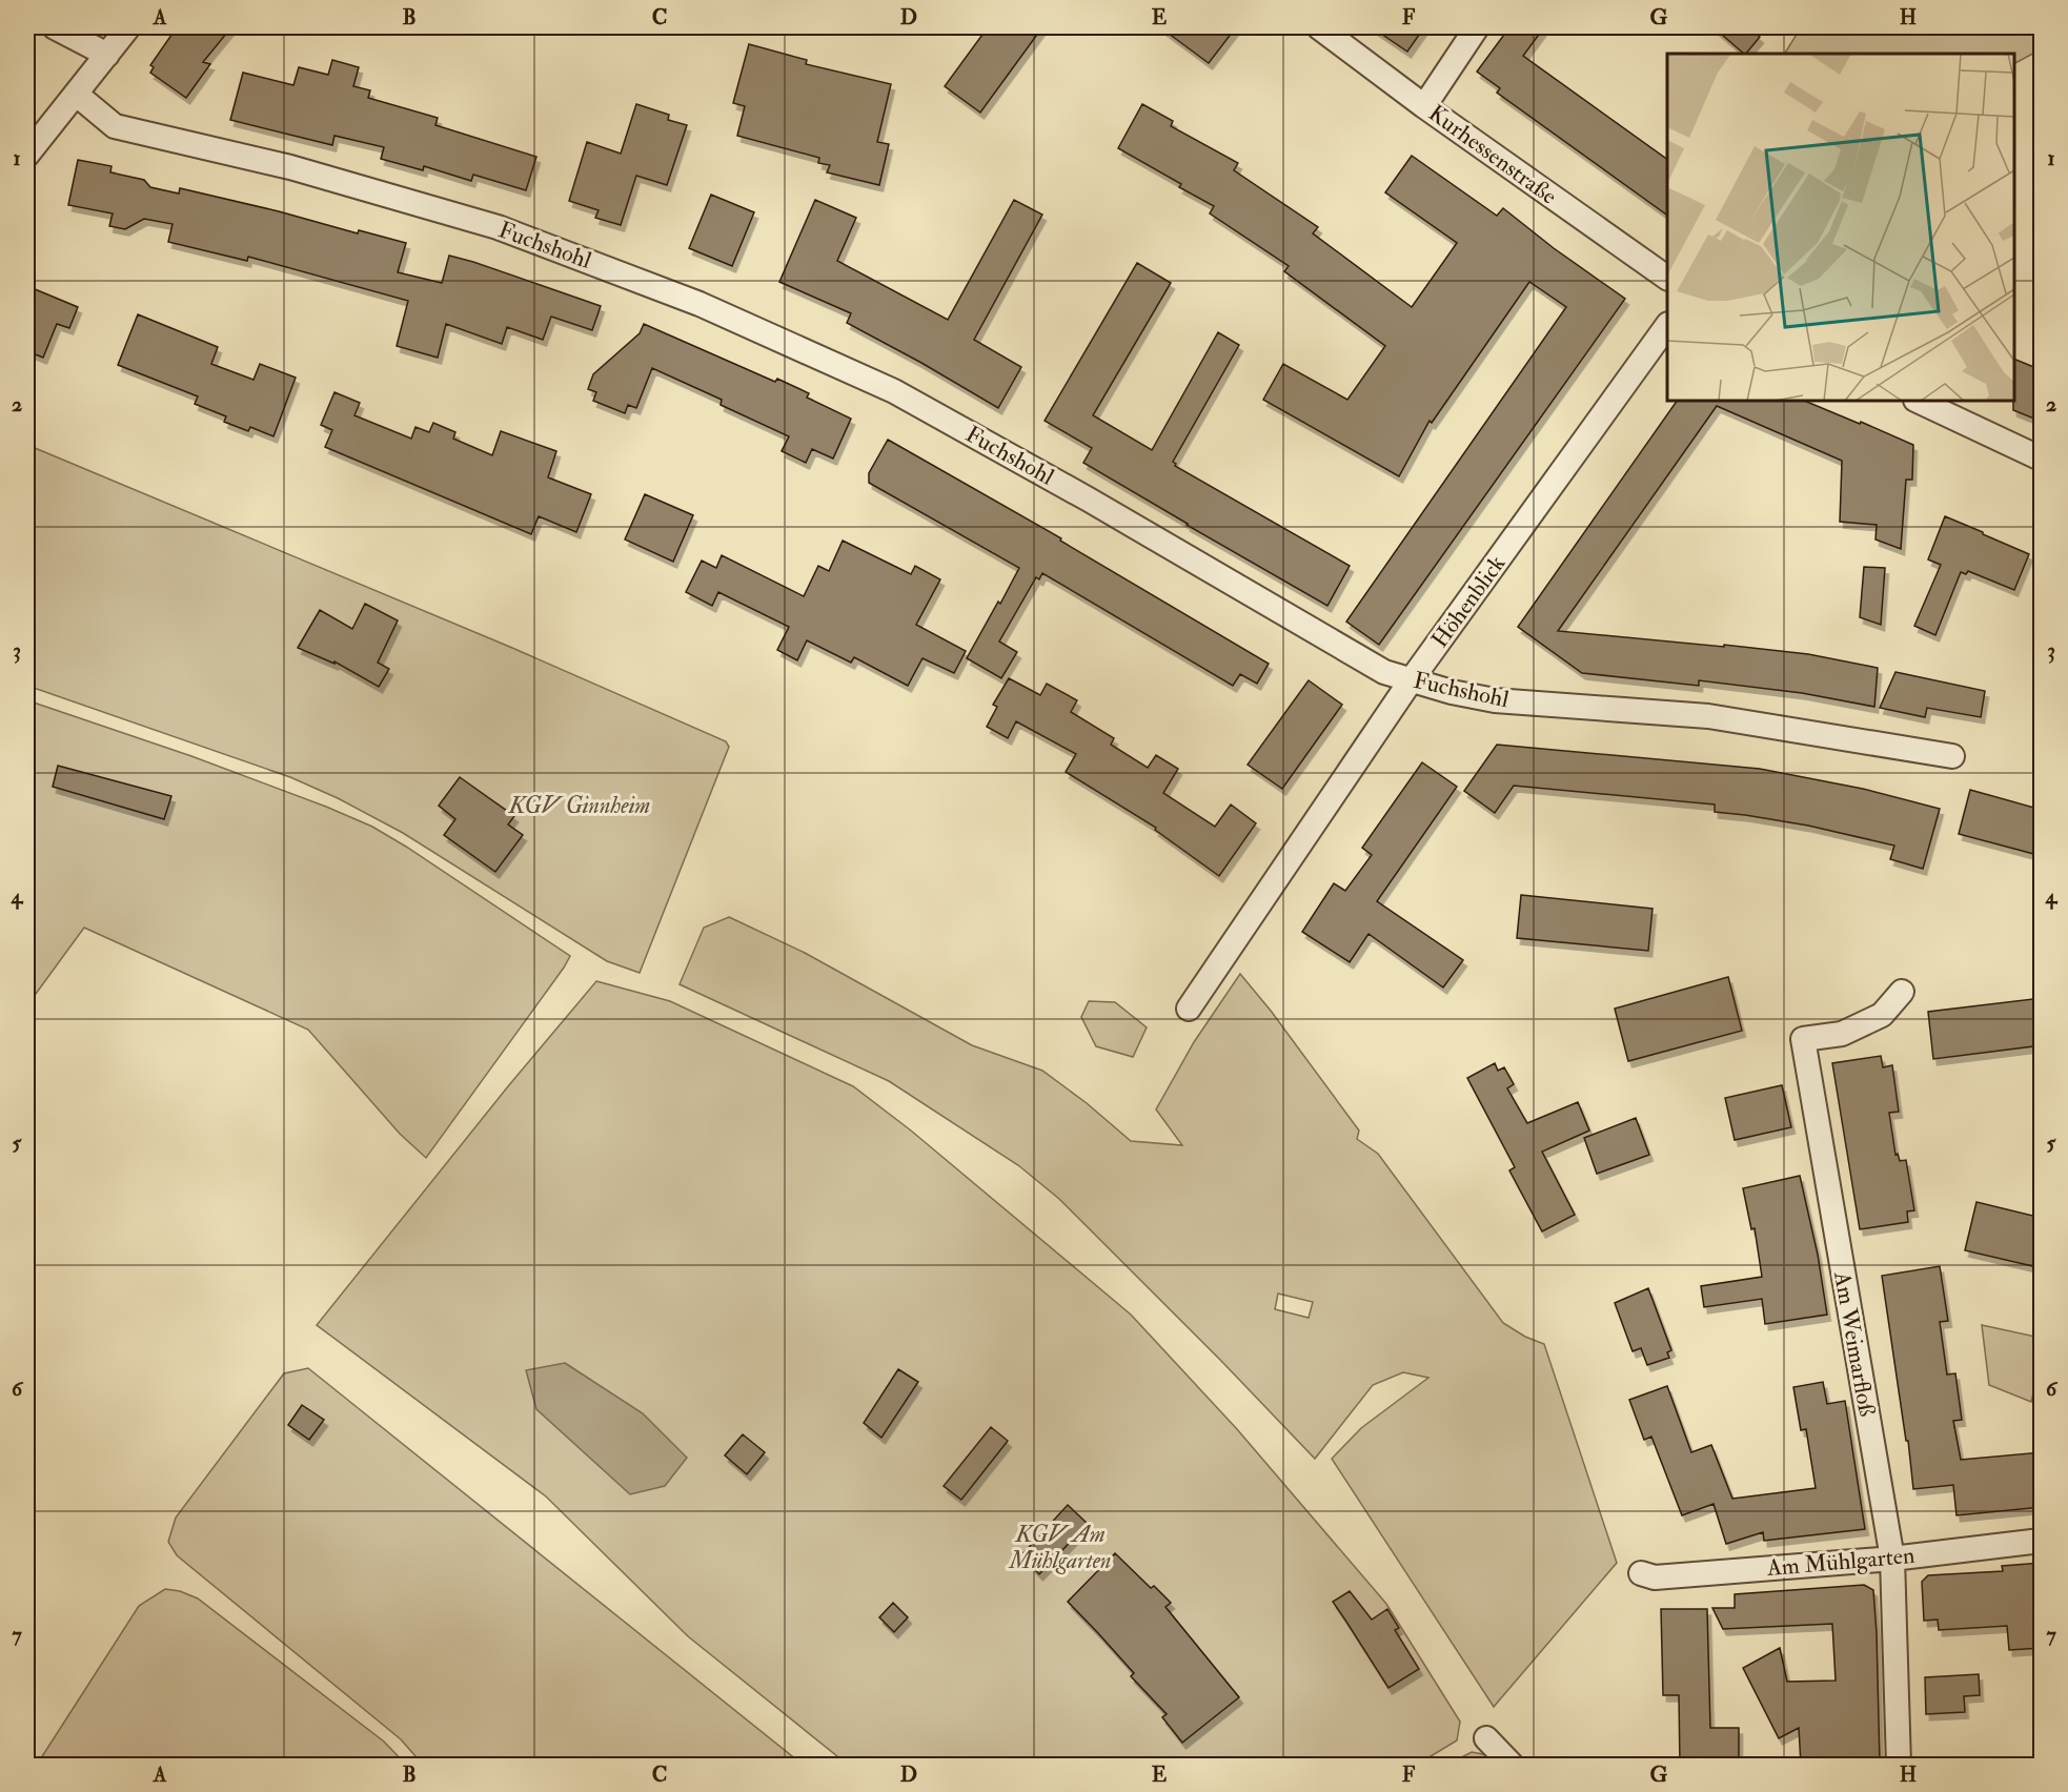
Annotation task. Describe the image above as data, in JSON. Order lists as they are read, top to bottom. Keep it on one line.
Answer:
{"streets":{"street":["Kurhessenstraße","Fuchshohl","Höhenblick","Am Weimarfloß","Am Mühlgarten"]},"crossings":[["Fuchshohl","Höhenblick"],["Am Weimarfloß","Am Mühlgarten"]],"parks":["KGV Ginnheim","KGV Am Mühlgarten"],"grid":{"columns":["A","B","C","D","E","F","G","H"],"rows":["1","2","3","4","5","6","7"]}}
